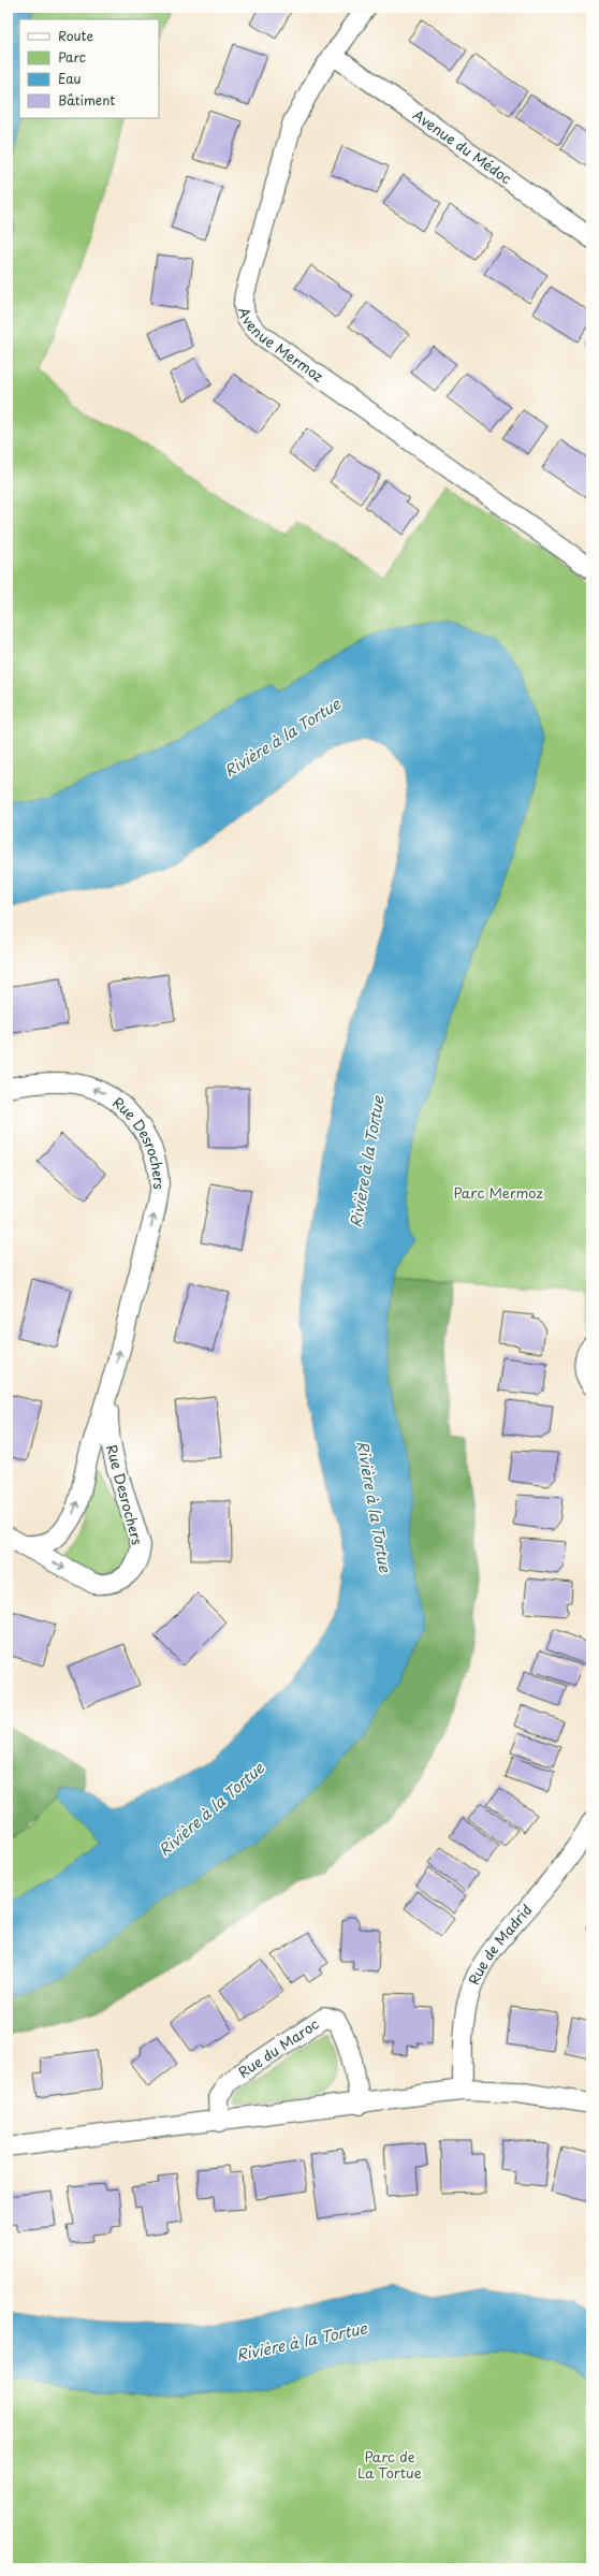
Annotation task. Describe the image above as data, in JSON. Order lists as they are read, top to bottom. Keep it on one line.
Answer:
{"streets":{"street":["Avenue du Médoc","Avenue Mermoz","Rue Desrochers","Rue de Madrid","Rue du Maroc"]},"crossings":[["Avenue du Médoc","Avenue Mermoz"]],"water":["Rivière à la Tortue"],"parks":["Parc Mermoz","Parc de La Tortue"],"legend":["Route","Parc","Eau","Bâtiment"]}
